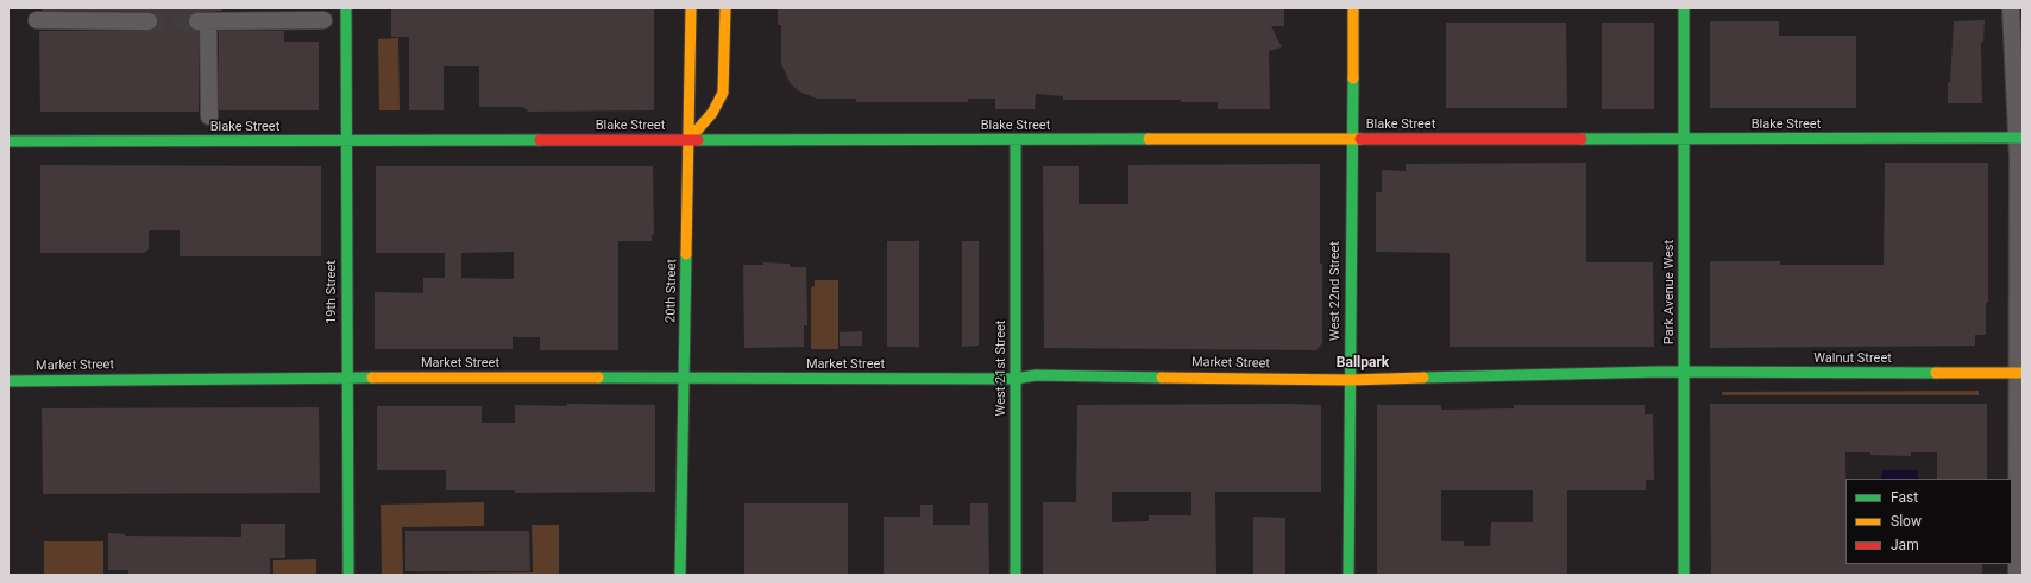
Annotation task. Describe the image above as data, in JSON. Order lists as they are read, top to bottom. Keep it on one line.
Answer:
{"streets":{"main road":["Blake Street","20th Street","West 22nd Street","19th Street","Park Avenue West","Walnut Street","Market Street","West 21st Street"]},"crossings":[["Blake Street","20th Street"],["Blake Street","West 22nd Street"],["Blake Street","19th Street"],["Blake Street","Park Avenue West"],["Blake Street","West 21st Street"],["20th Street","Market Street"],["West 22nd Street","Market Street"],["19th Street","Market Street"],["Park Avenue West","Walnut Street"],["Park Avenue West","Market Street"],["Walnut Street","Market Street"],["Market Street","West 21st Street"]],"districts":["Ballpark"],"legend":["Fast","Slow","Jam"]}
